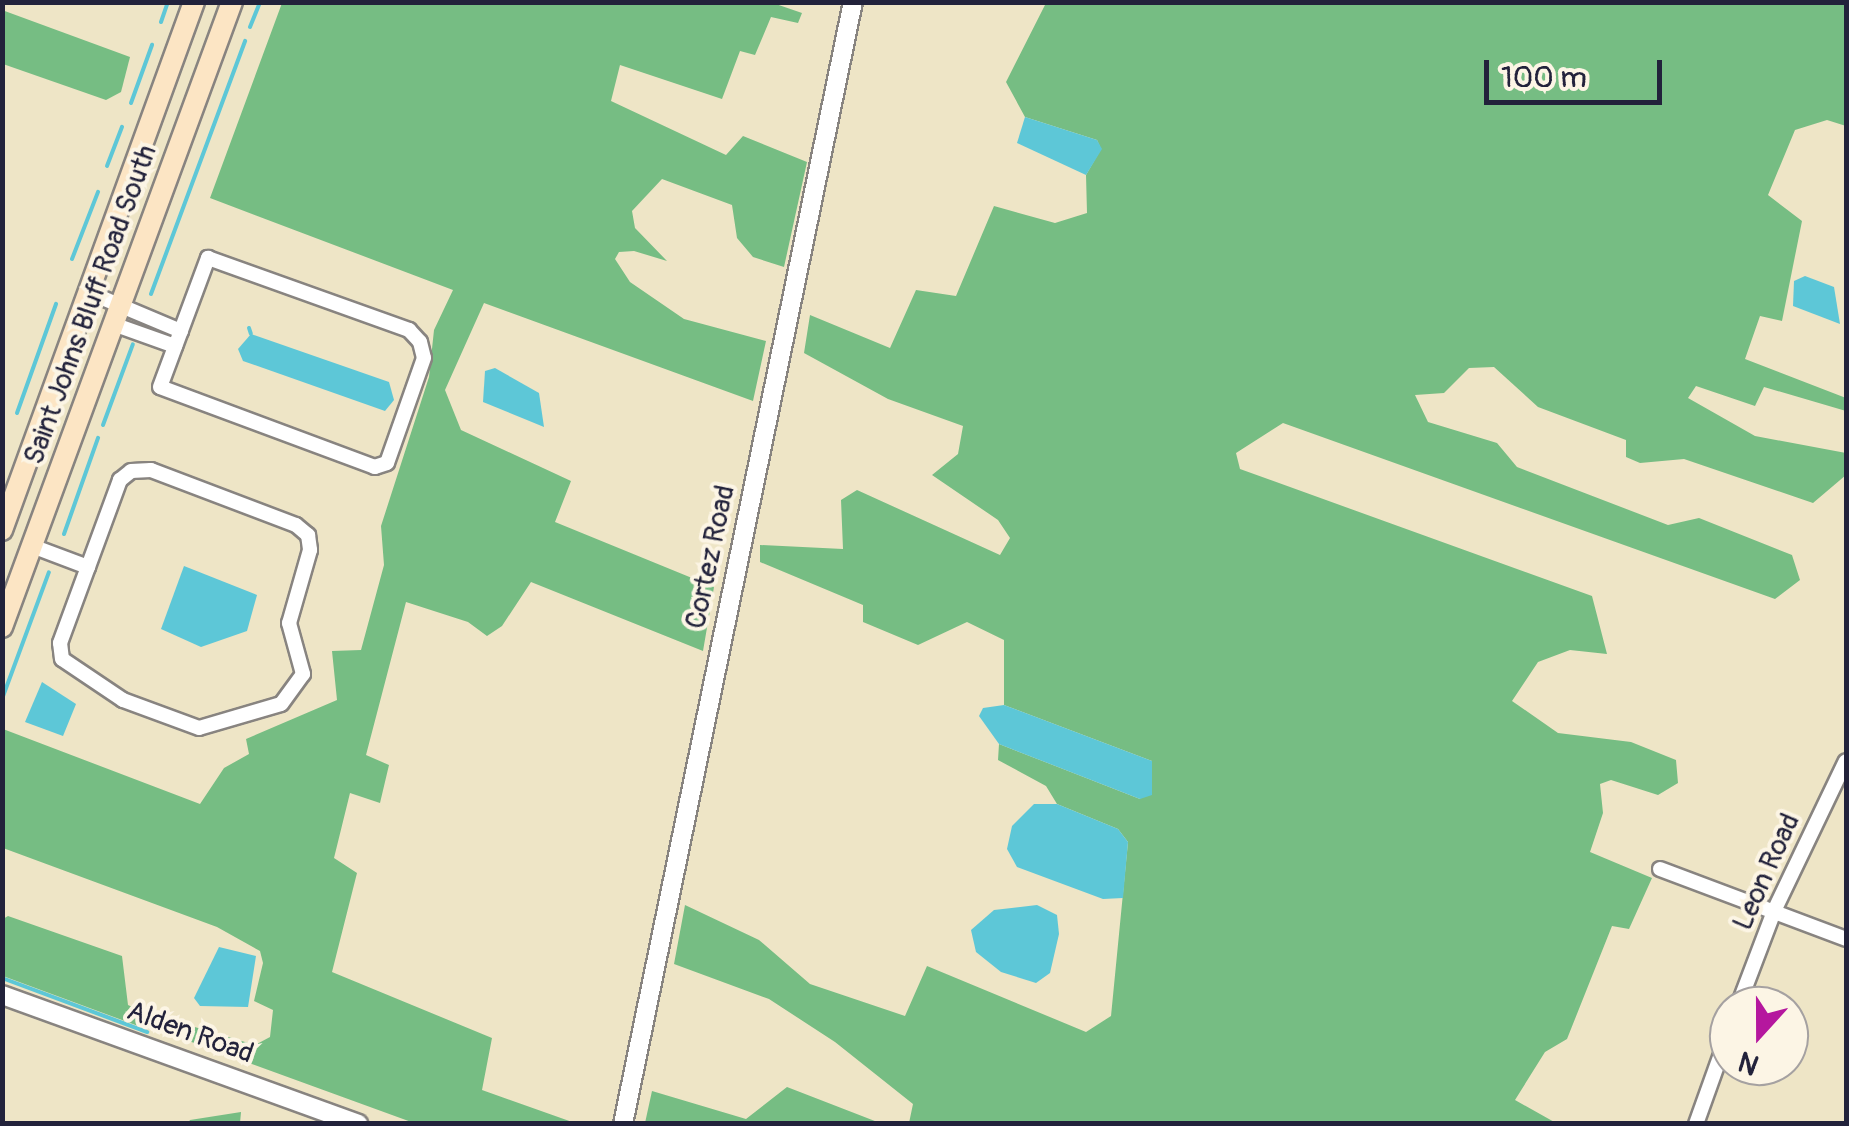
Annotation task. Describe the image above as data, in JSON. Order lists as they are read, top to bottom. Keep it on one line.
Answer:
{"streets":{"main road":["Saint Johns Bluff Road South"],"street":["Cortez Road","Leon Road","Alden Road"]},"scale_bar":"100 m","north":"bottom"}
